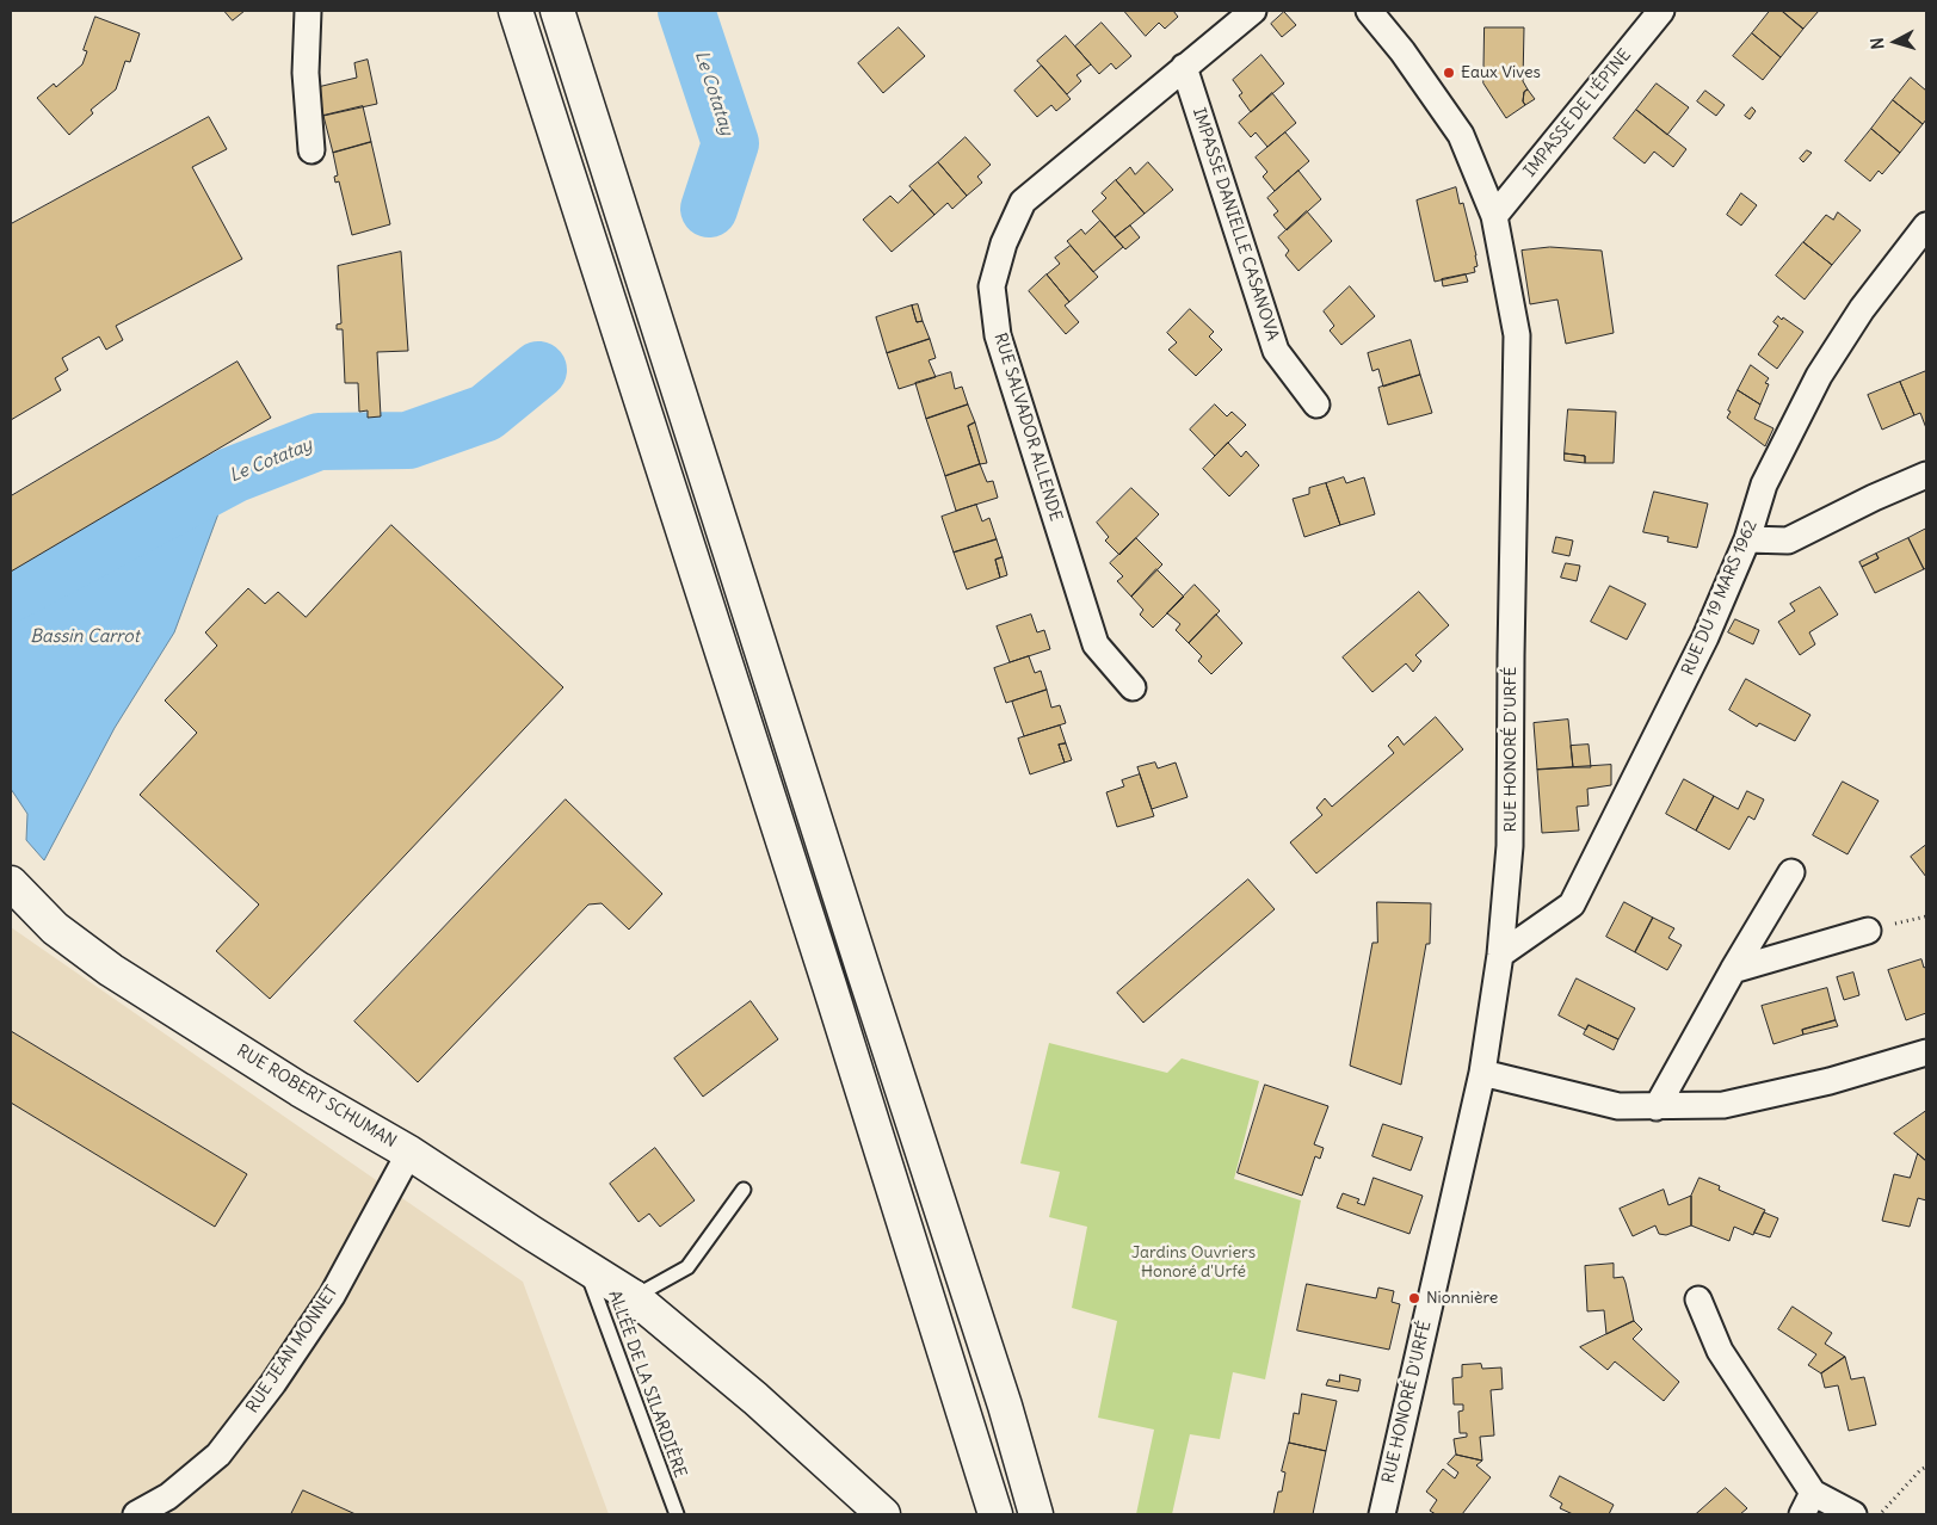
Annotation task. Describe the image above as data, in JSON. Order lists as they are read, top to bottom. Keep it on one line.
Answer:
{"streets":{"main road":["RUE ROBERT SCHUMAN"],"street":["IMPASSE DE L'ÉPINE","IMPASSE DANIELLE CASANOVA","RUE SALVADOR ALLENDE","RUE DU 19 MARS 1962","RUE HONORÉ D'URFÉ","RUE JEAN MONNET"],"lane":["ALLÉE DE LA SILARDIÈRE"]},"crossings":[["IMPASSE DE L'ÉPINE","RUE HONORÉ D'URFÉ"],["IMPASSE DANIELLE CASANOVA","RUE SALVADOR ALLENDE"],["RUE DU 19 MARS 1962","RUE HONORÉ D'URFÉ"],["RUE ROBERT SCHUMAN","RUE JEAN MONNET"],["RUE ROBERT SCHUMAN","ALLÉE DE LA SILARDIÈRE"]],"water":["Le Cotatay","Bassin Carrot"],"parks":["Jardins Ouvriers Honoré d'Urfé"],"places":["Eaux Vives","Nionnière"],"north":"left"}
